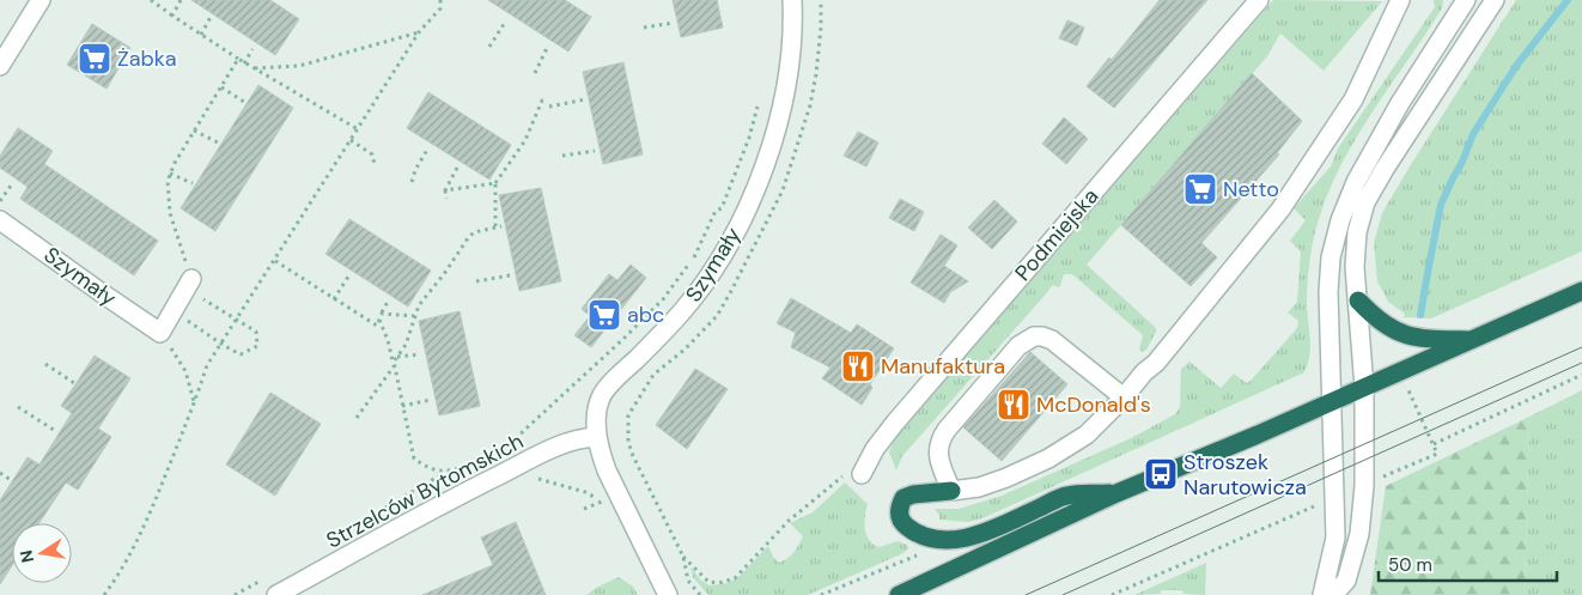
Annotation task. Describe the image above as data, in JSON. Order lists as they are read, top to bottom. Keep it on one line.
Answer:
{"streets":{"street":["Podmiejska","Szymały","Strzelców Bytomskich"]},"crossings":[["Szymały","Strzelców Bytomskich"]],"places":{"supermarket":["Żabka","Netto","abc"],"restaurant":["Manufaktura","McDonald's"],"bus stop":["Stroszek Narutowicza"]},"scale_bar":"50 m","north":"left"}
